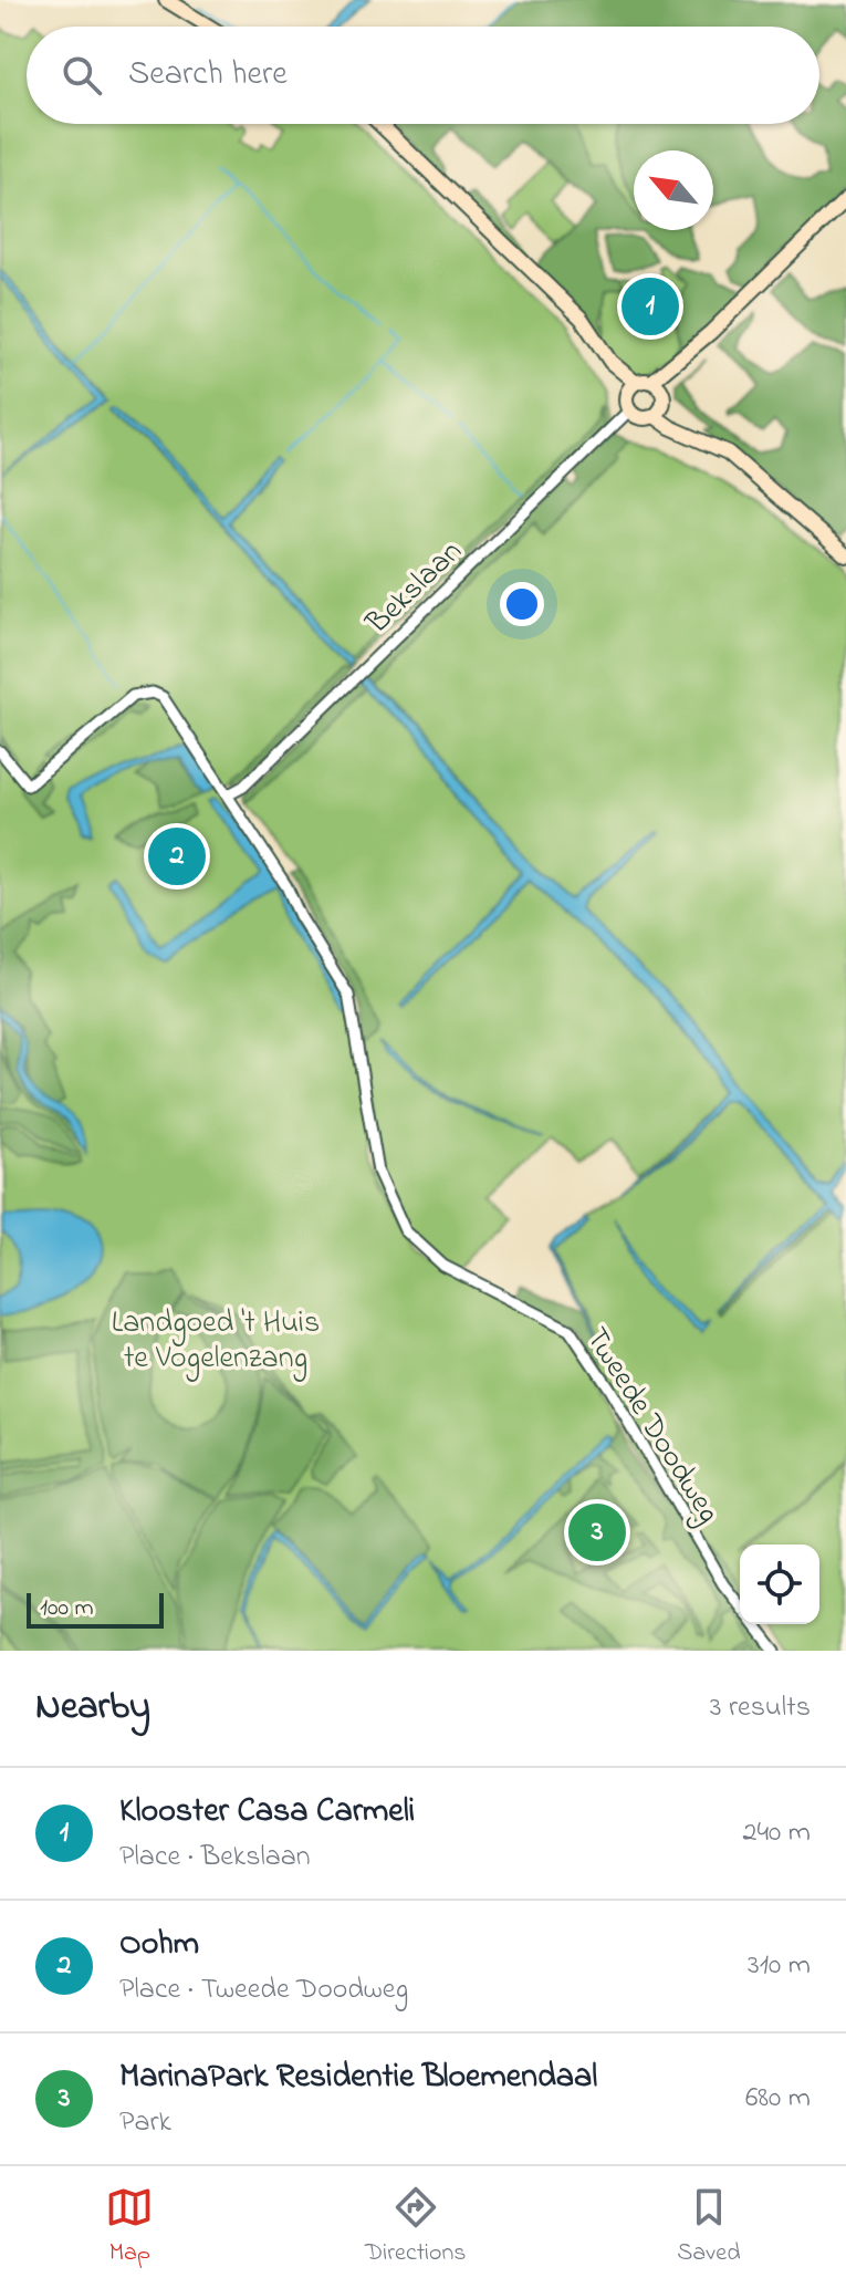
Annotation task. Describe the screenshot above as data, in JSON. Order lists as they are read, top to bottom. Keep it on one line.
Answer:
{"streets":{"street":["Bekslaan","Tweede Doodweg"]},"crossings":[["Bekslaan","Tweede Doodweg"]],"parks":["Landgoed 't Huis te Vogelenzang"],"scale_bar":"100 m","north":"top left","page":{"search":"Search here","pins":["1","2","3"],"scale":"100 m","heading":["Nearby","3 results"],"list":[{"mark":"1","name":"Klooster Casa Carmeli","note":"Place · Bekslaan","value":"240 m"},{"mark":"2","name":"Oohm","note":"Place · Tweede Doodweg","value":"310 m"},{"mark":"3","name":"MarinaPark Residentie Bloemendaal","note":"Park","value":"680 m"}],"nav":["Map","Directions","Saved"]}}
